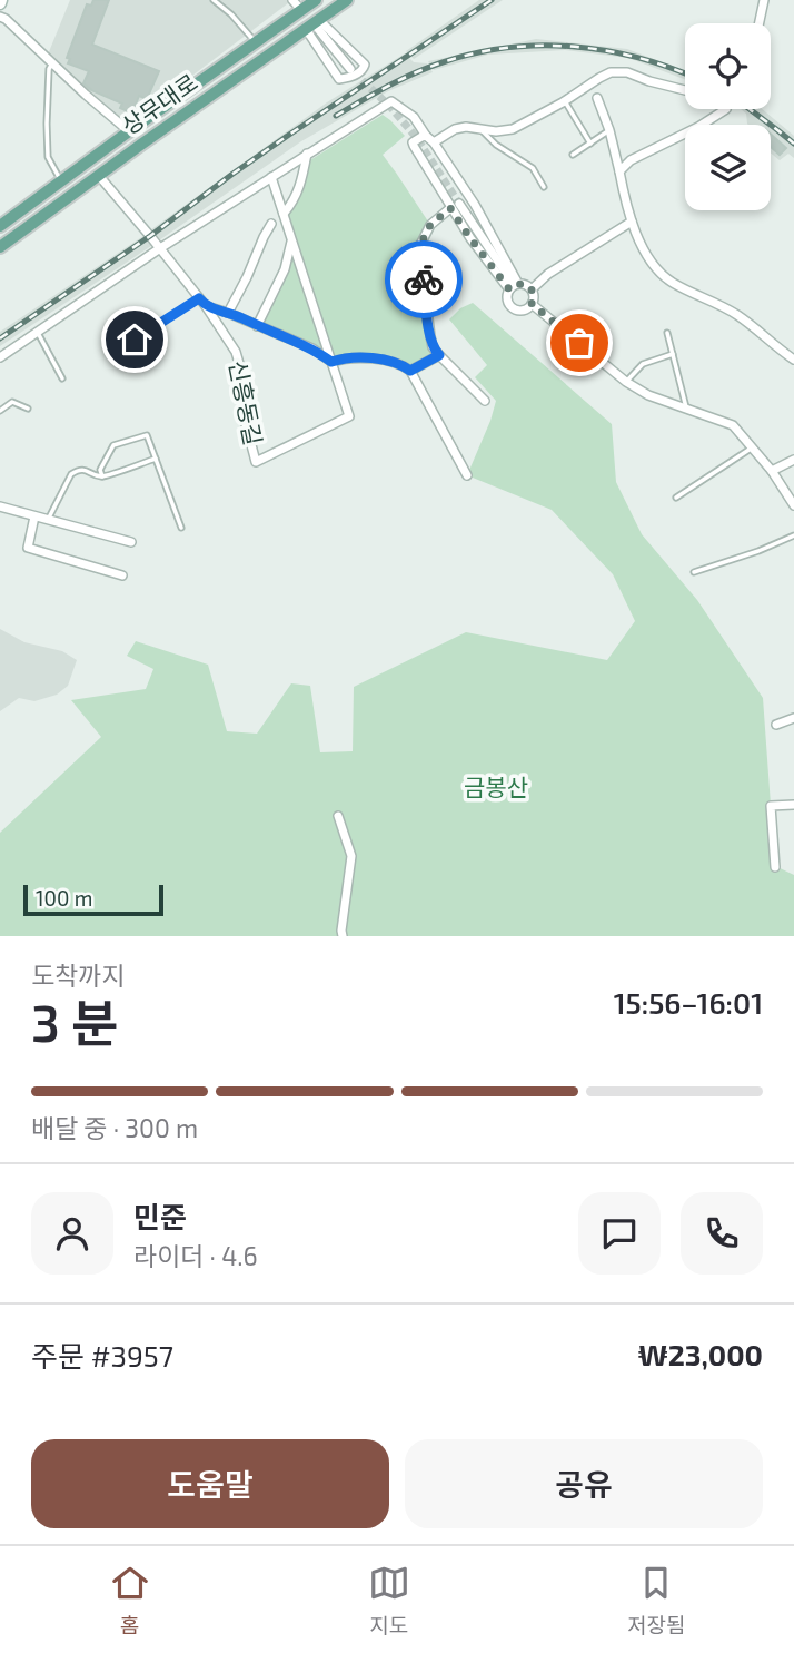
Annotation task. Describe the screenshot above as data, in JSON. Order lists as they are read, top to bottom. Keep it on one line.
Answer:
{"streets":{"main road":["상무대로"],"street":["신흥동길"]},"crossings":[["상무대로","신흥동길"]],"parks":["금봉산"],"scale_bar":"100 m","page":{"scale":"100 m","heading":["3 분","도착까지","15:56–16:01"],"panel":["민준","라이더 · 4.6","주문 #3957","₩23,000"],"bar":"배달 중 · 300 m","buttons":["도움말","공유"],"tabs":["홈","지도","저장됨"]}}
